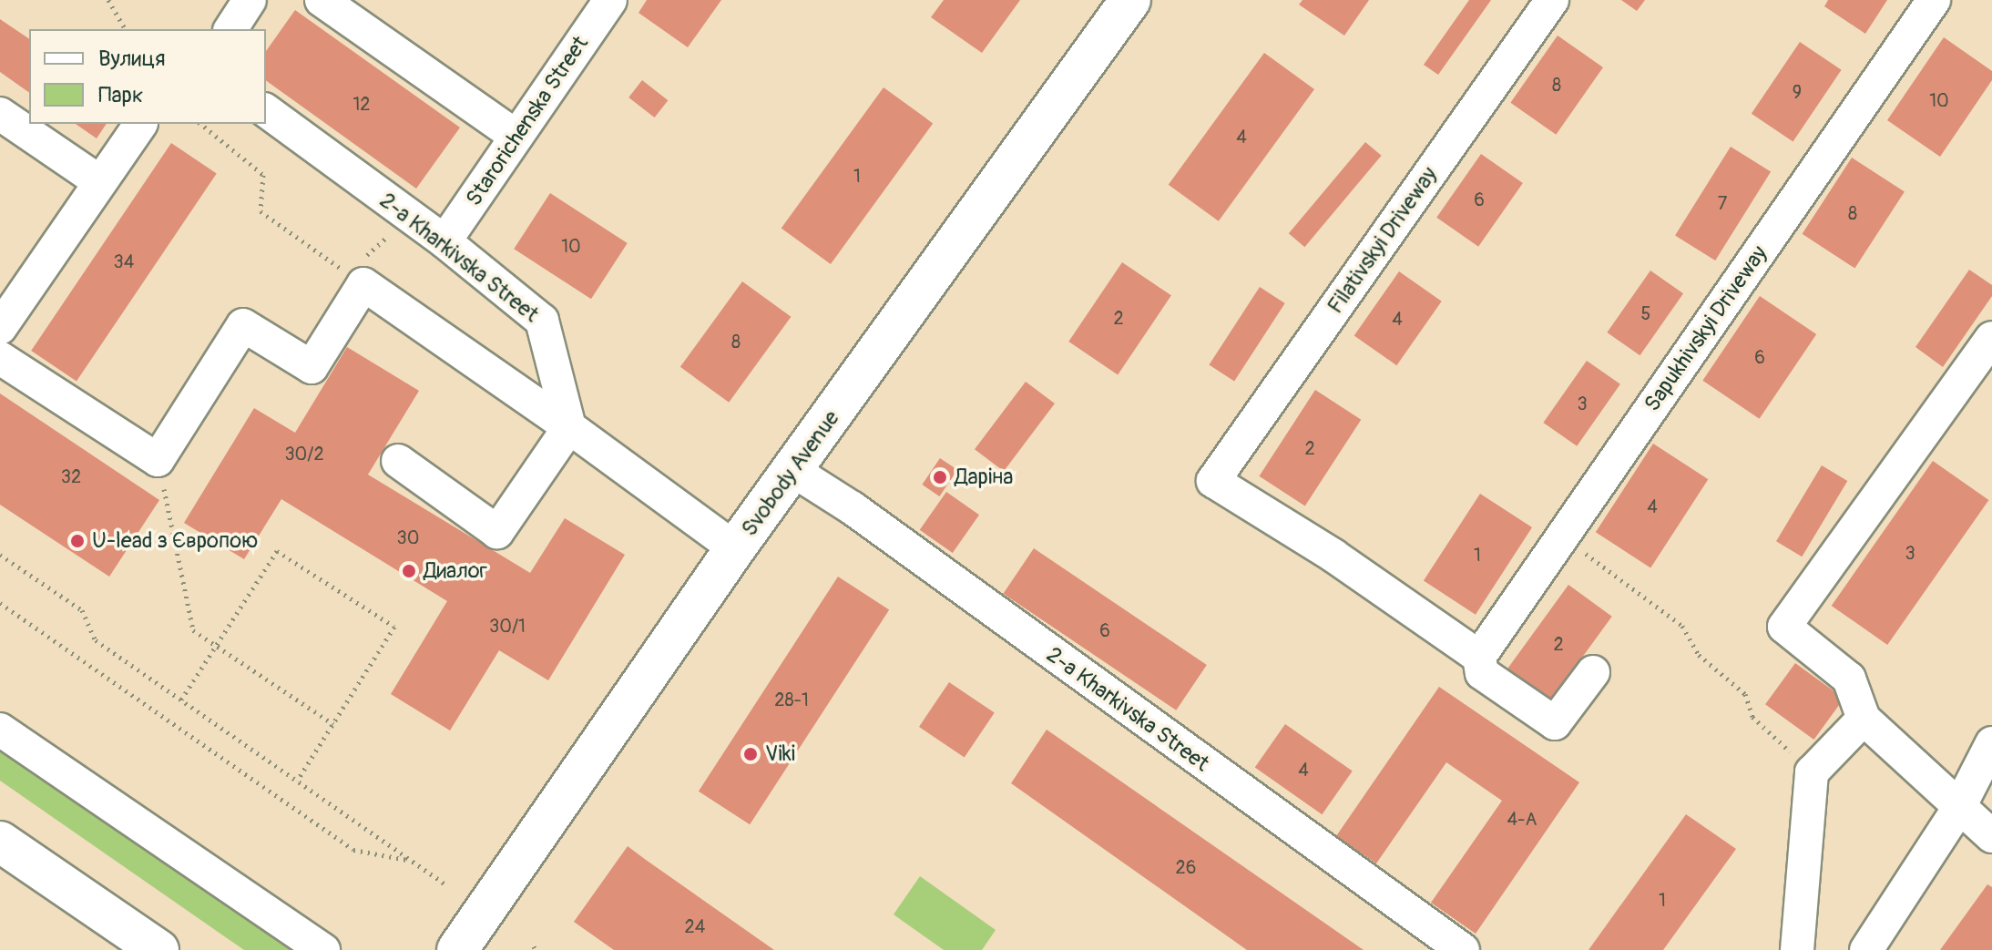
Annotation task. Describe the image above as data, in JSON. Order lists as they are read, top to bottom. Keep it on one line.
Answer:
{"streets":{"main road":["Svobody Avenue"],"street":["Starorichenska Street","Filativskyi Driveway","2-a Kharkivska Street","Sapukhivskyi Driveway"]},"crossings":[["Starorichenska Street","2-a Kharkivska Street"],["Filativskyi Driveway","Sapukhivskyi Driveway"],["2-a Kharkivska Street","Svobody Avenue"]],"places":["Даріна","U-lead з Європою","Диалог","Viki"],"house_numbers":["8","9","10","12","4","1","6","7","8","10","34","5","2","4","8","6","3","2","30/2","32","4","30","3","1","30/1","6","2","28-1","4","4-А","26","1","24"],"legend":["Вулиця","Парк"]}
